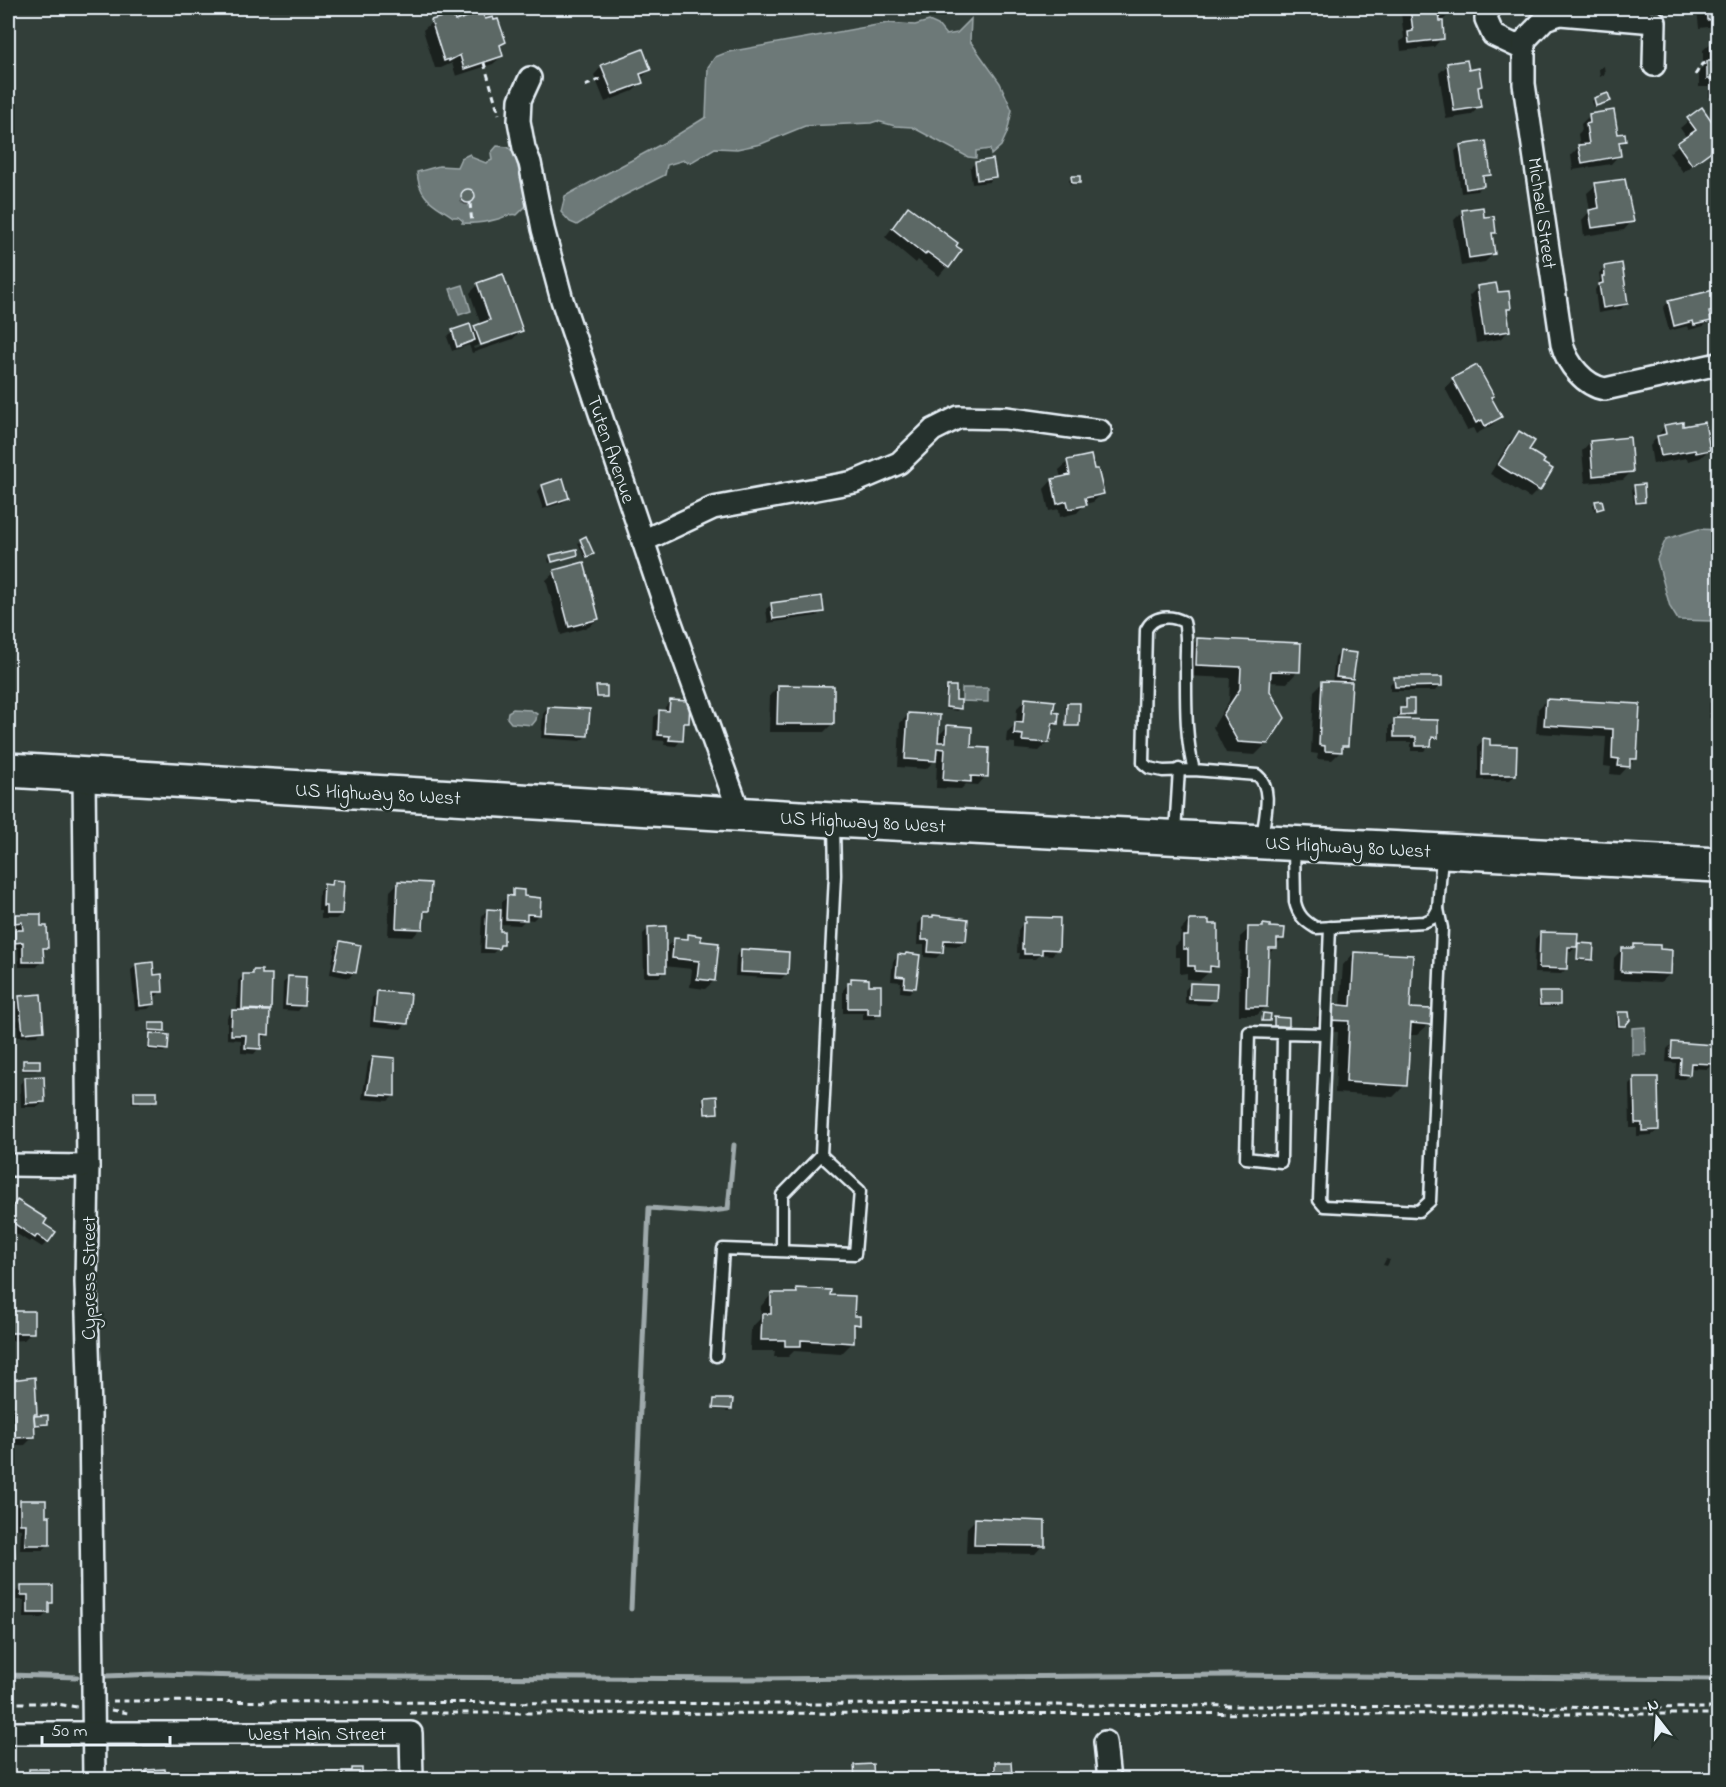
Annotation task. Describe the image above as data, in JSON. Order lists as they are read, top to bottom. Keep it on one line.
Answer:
{"streets":{"main road":["US Highway 80 West"],"street":["Michael Street","Tuten Avenue","Cypress Street","West Main Street"]},"crossings":[["Tuten Avenue","US Highway 80 West"],["US Highway 80 West","Cypress Street"],["Cypress Street","West Main Street"]],"scale_bar":"50 m","north":"top"}
